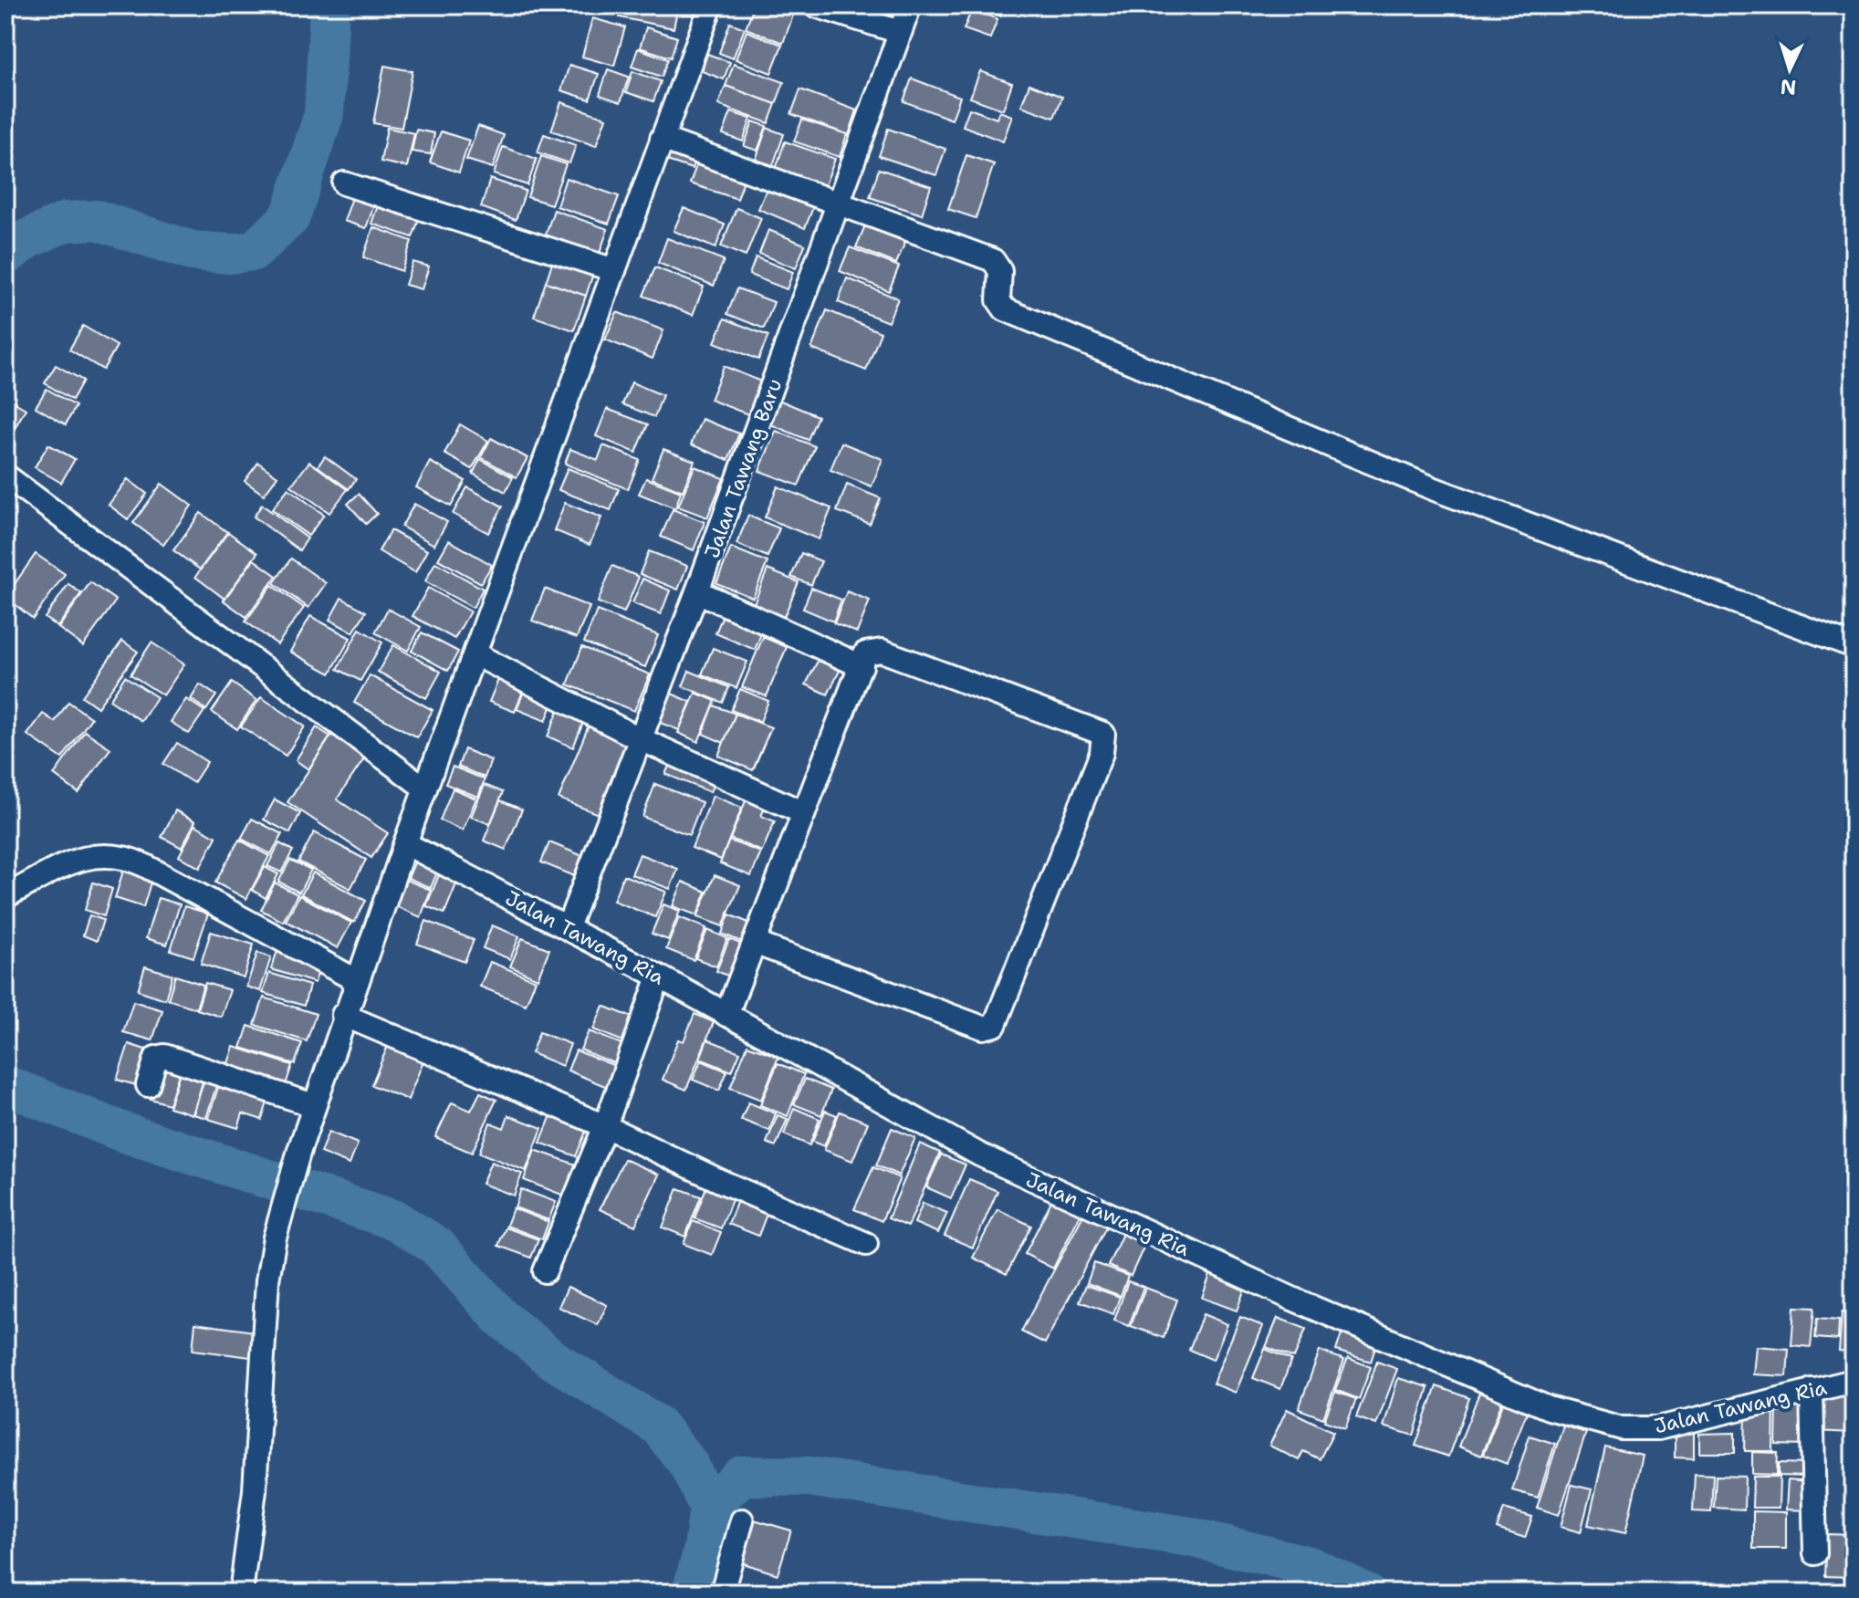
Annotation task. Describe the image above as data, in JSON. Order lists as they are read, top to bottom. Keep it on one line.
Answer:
{"streets":{"street":["Jalan Tawang Baru","Jalan Tawang Ria"]},"crossings":[["Jalan Tawang Baru","Jalan Tawang Ria"]],"north":"bottom"}
